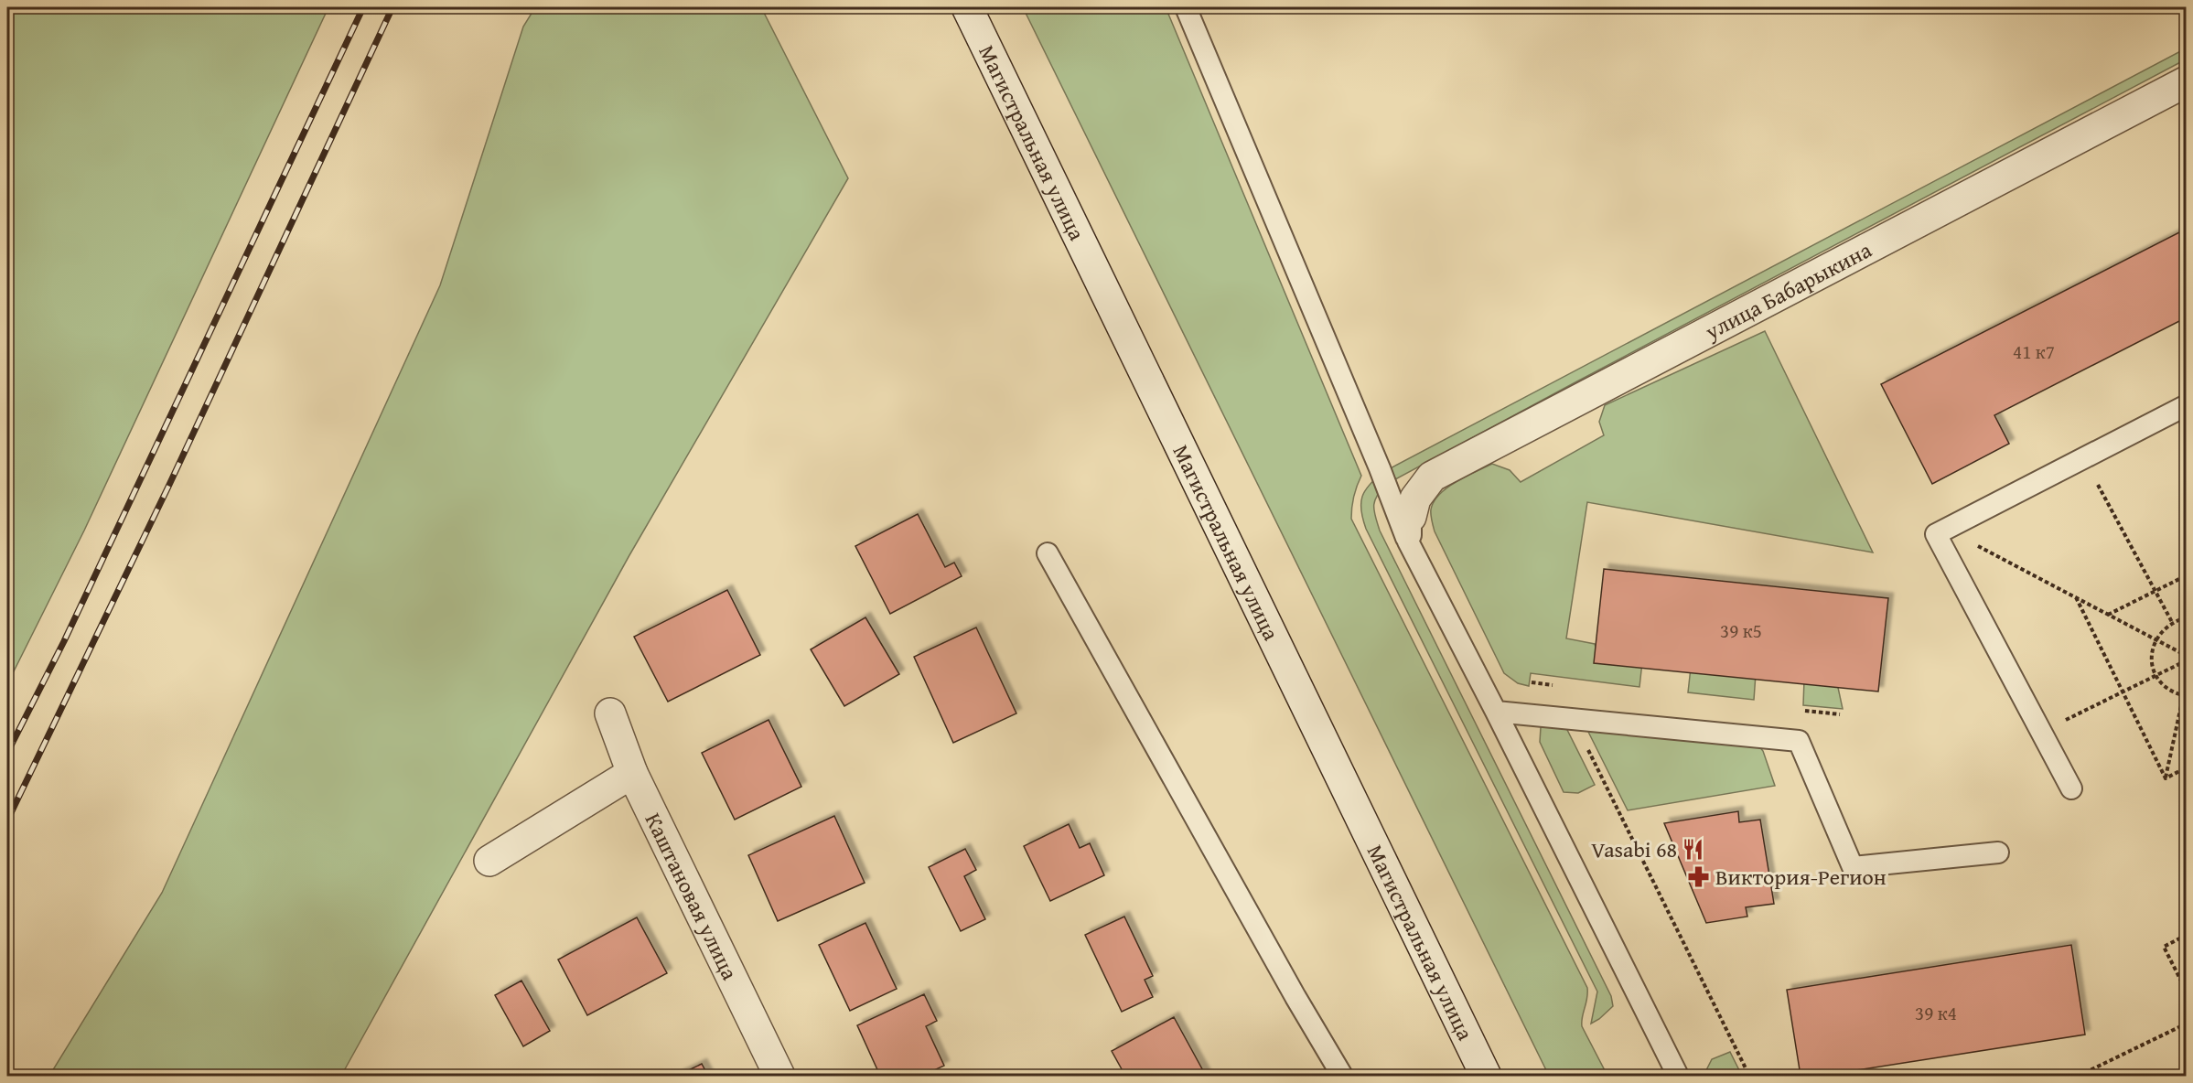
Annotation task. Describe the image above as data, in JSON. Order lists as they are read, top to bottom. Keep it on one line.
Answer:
{"streets":{"street":["Магистральная улица","улица Бабарыкина","Каштановая улица"]},"places":{"restaurant":["Vasabi 68"],"pharmacy":["Виктория-Регион"]},"house_numbers":["41 к7","39 к5","39 к4"]}
